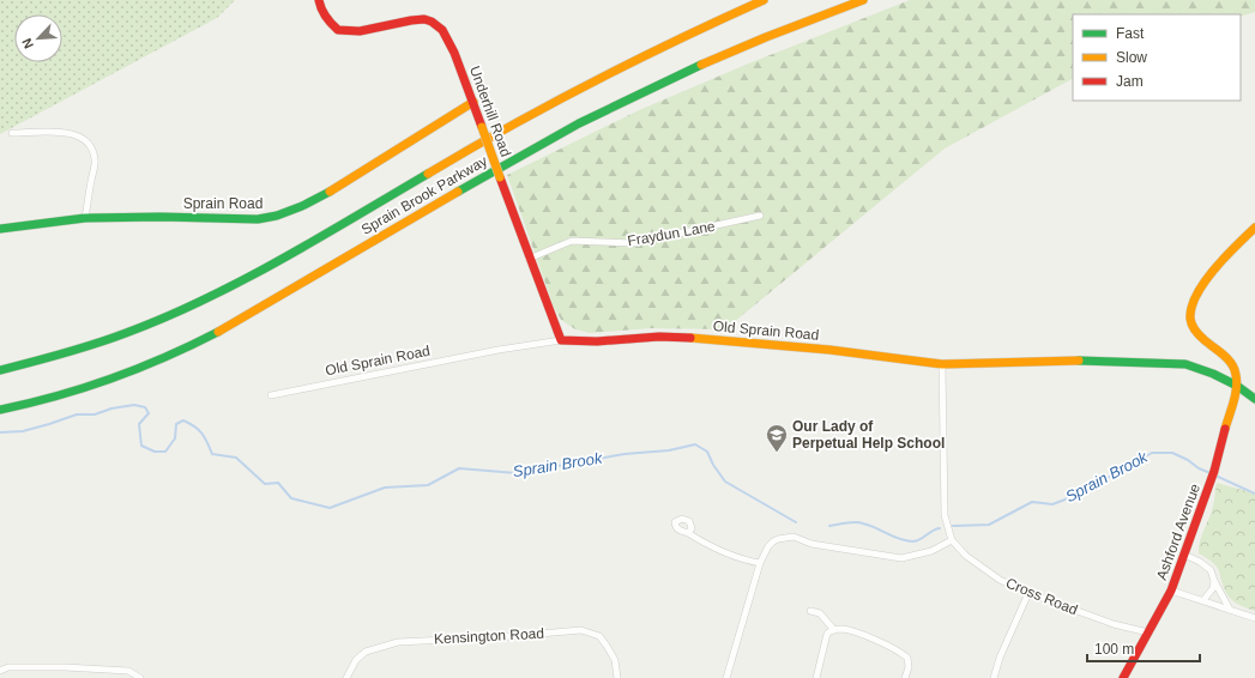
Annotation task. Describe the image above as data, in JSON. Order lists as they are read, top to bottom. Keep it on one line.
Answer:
{"streets":{"main road":["Underhill Road","Sprain Brook Parkway","Sprain Road","Old Sprain Road","Ashford Avenue"],"street":["Fraydun Lane","Cross Road","Kensington Road"]},"crossings":[["Underhill Road","Sprain Road"],["Underhill Road","Fraydun Lane"],["Underhill Road","Old Sprain Road"],["Old Sprain Road","Ashford Avenue"],["Old Sprain Road","Cross Road"],["Ashford Avenue","Cross Road"]],"water":["Sprain Brook"],"places":{"school or university":["Our Lady of Perpetual Help School"]},"legend":["Fast","Slow","Jam"],"scale_bar":"100 m","north":"bottom left"}
